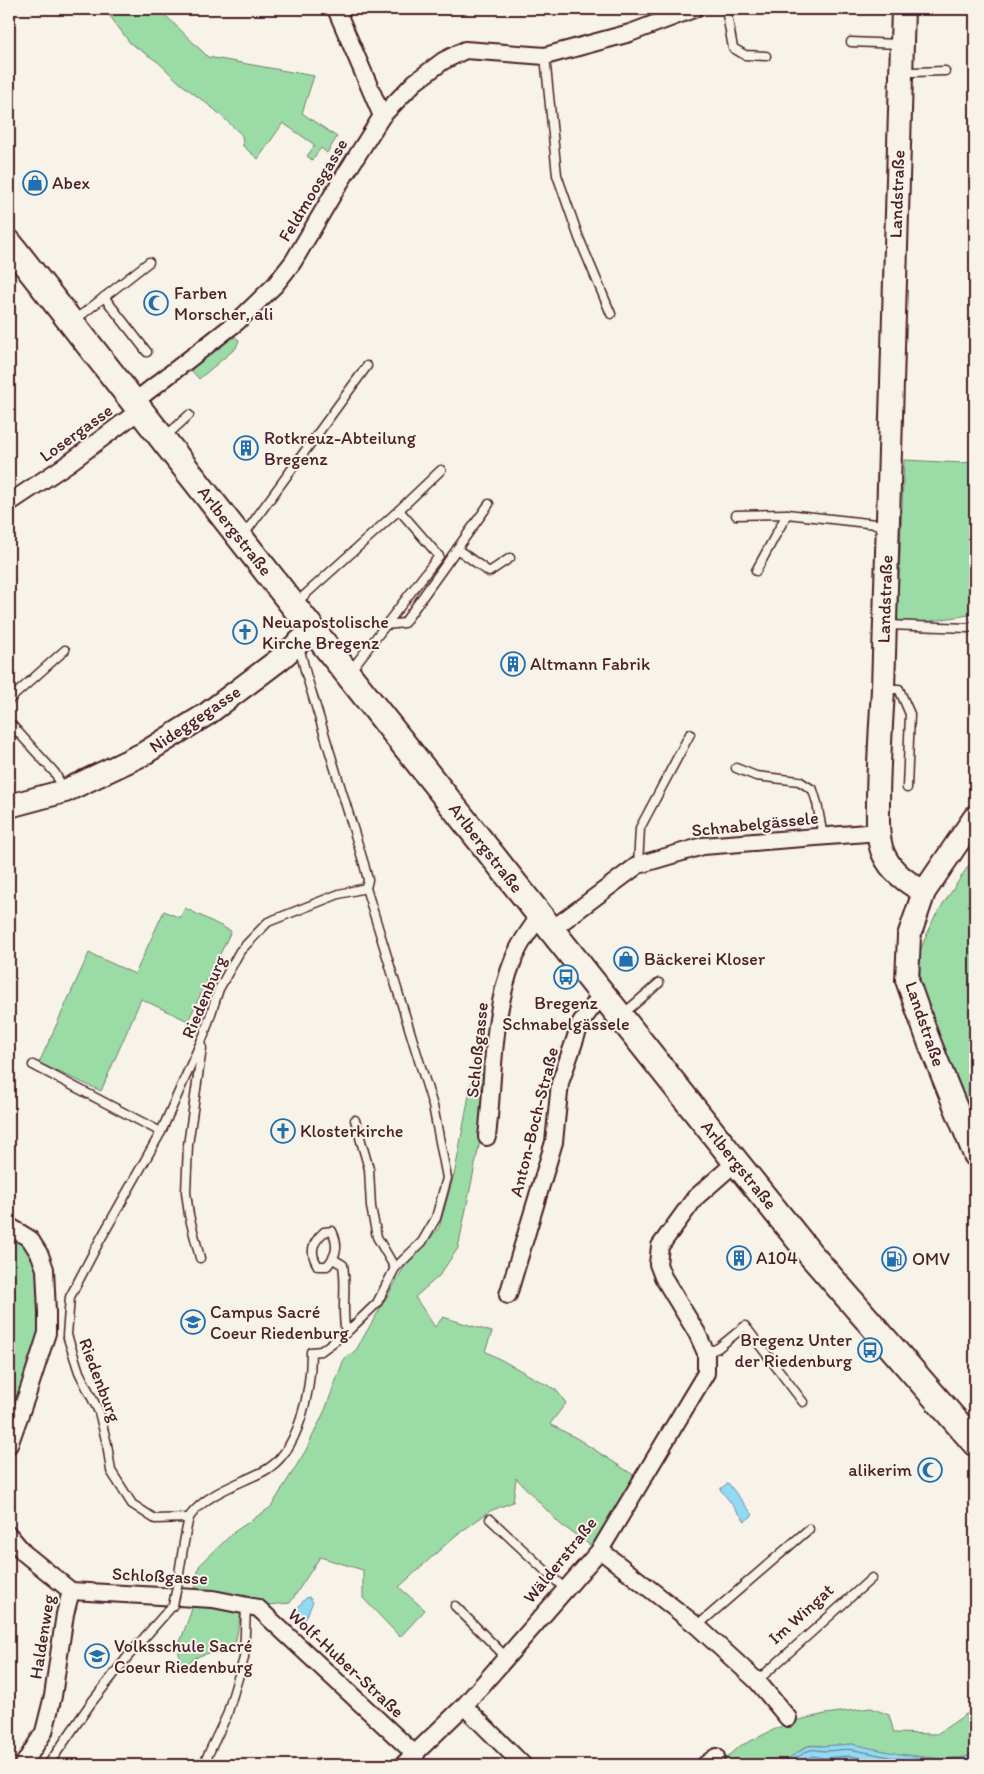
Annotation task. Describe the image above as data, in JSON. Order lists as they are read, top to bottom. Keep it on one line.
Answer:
{"streets":{"main road":["Arlbergstraße"],"street":["Feldmoosgasse","Landstraße","Losergasse","Nideggegasse","Schnabelgässele","Schloßgasse","Anton-Boch-Straße","Wälderstraße","Haldenweg","Wolf-Huber-Straße"],"lane":["Riedenburg","Im Wingat"]},"crossings":[["Feldmoosgasse","Losergasse"],["Feldmoosgasse","Arlbergstraße"],["Landstraße","Schnabelgässele"],["Losergasse","Arlbergstraße"],["Arlbergstraße","Nideggegasse"],["Arlbergstraße","Schnabelgässele"],["Arlbergstraße","Schloßgasse"],["Arlbergstraße","Anton-Boch-Straße"],["Arlbergstraße","Wälderstraße"],["Schnabelgässele","Schloßgasse"],["Schloßgasse","Haldenweg"],["Schloßgasse","Wolf-Huber-Straße"],["Wälderstraße","Wolf-Huber-Straße"]],"places":{"shop":["Abex","Bäckerei Kloser"],"mosque":["Farben Morscher, ali","alikerim"],"building":["Rotkreuz-Abteilung Bregenz","Altmann Fabrik","A104"],"church":["Neuapostolische Kirche Bregenz","Klosterkirche"],"bus stop":["Bregenz Schnabelgässele","Bregenz Unter der Riedenburg"],"fuel station":["OMV"],"school or university":["Campus Sacré Coeur Riedenburg","Volksschule Sacré Coeur Riedenburg"]}}
